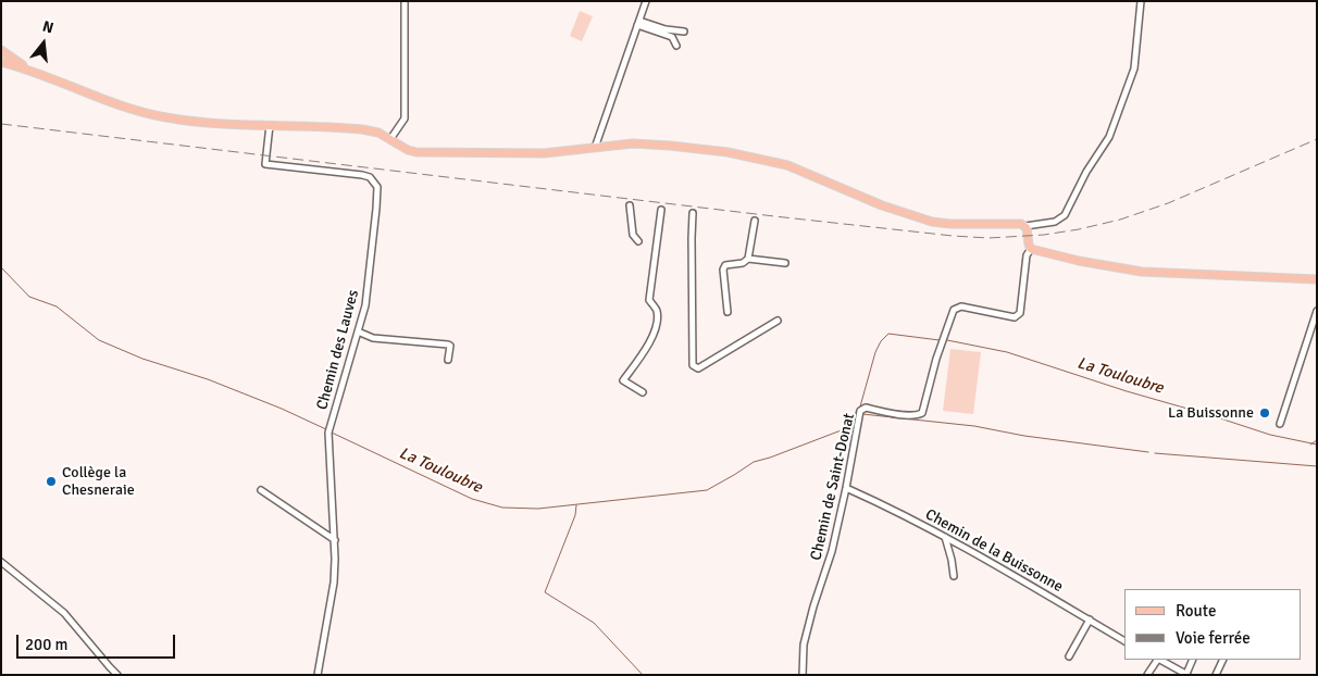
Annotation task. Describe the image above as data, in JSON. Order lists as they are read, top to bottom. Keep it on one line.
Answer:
{"streets":{"street":["Chemin des Lauves","Chemin de Saint-Donat","Chemin de la Buissonne"]},"crossings":[["Chemin de Saint-Donat","Chemin de la Buissonne"]],"water":["La Touloubre"],"places":["La Buissonne","Collège la Chesneraie"],"legend":["Route","Voie ferrée"],"scale_bar":"200 m","north":"top"}
